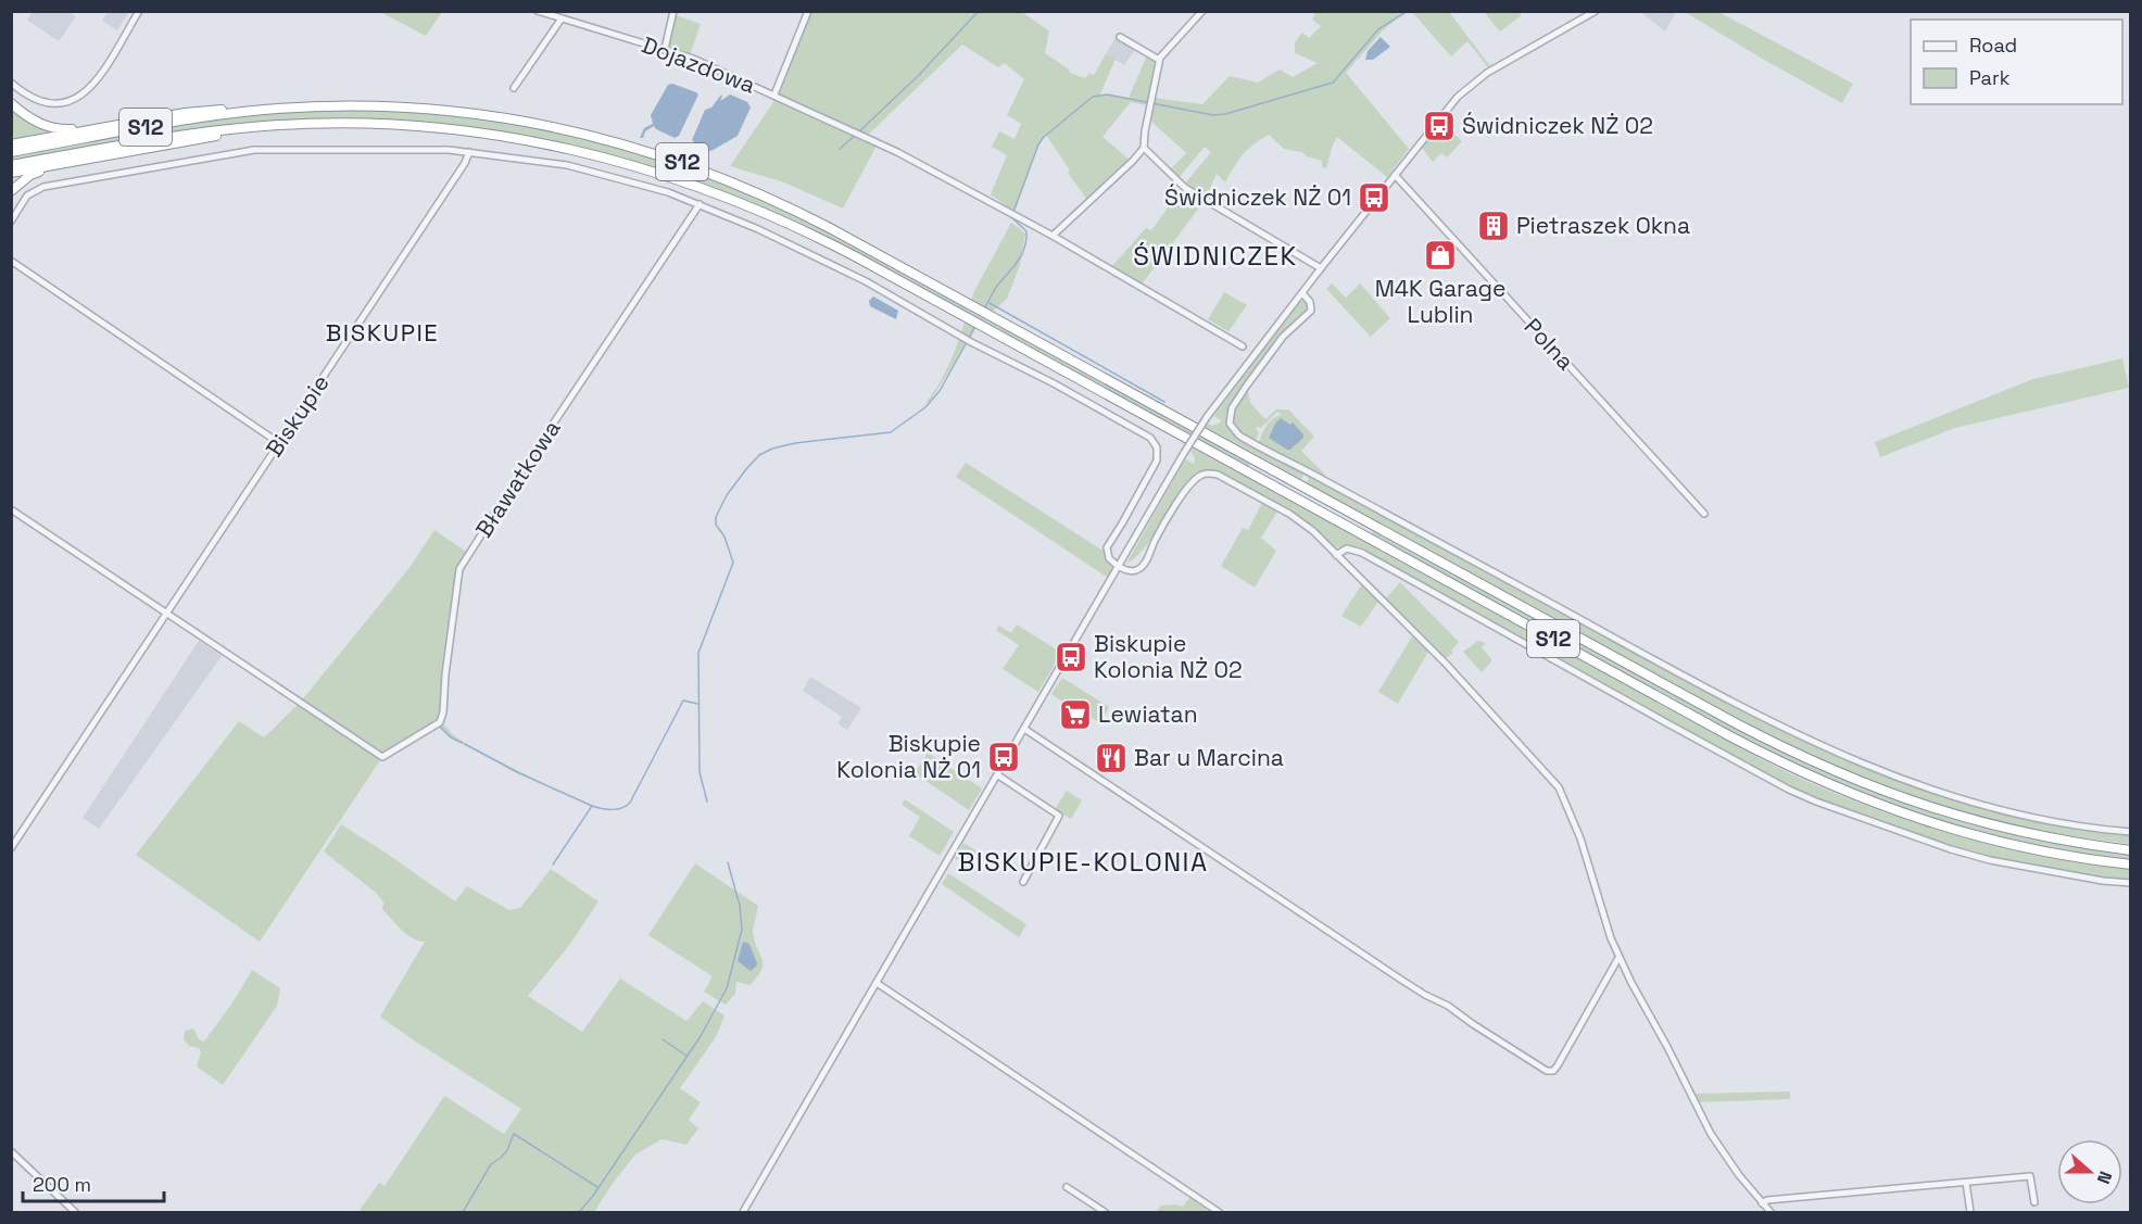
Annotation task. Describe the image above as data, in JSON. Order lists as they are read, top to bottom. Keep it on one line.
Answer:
{"streets":{"highway":["S12"],"street":["Dojazdowa","Polna","Biskupie","Bławatkowa"]},"crossings":[["Biskupie","Bławatkowa"]],"districts":["ŚWIDNICZEK","BISKUPIE","BISKUPIE-KOLONIA"],"places":{"bus stop":["Świdniczek NŻ 02","Świdniczek NŻ 01","Biskupie Kolonia NŻ 02","Biskupie Kolonia NŻ 01"],"building":["Pietraszek Okna"],"shop":["M4K Garage Lublin"],"supermarket":["Lewiatan"],"restaurant":["Bar u Marcina"]},"legend":["Road","Park"],"scale_bar":"200 m","north":"right"}
